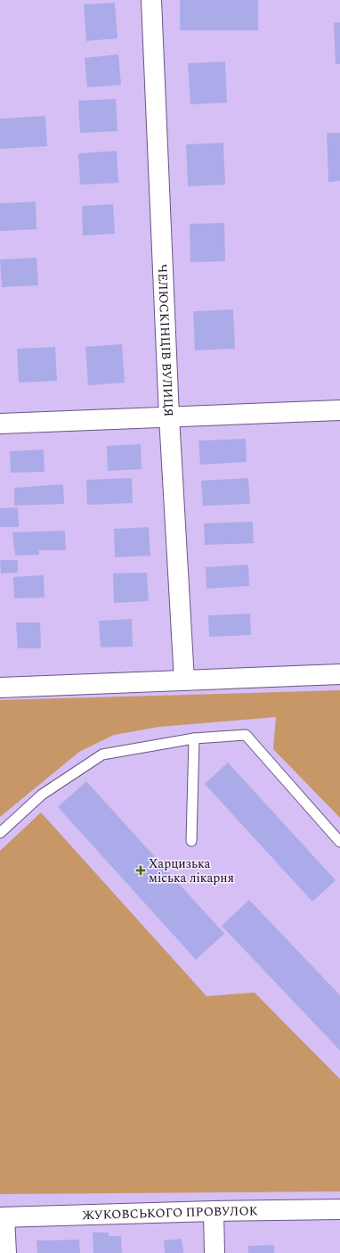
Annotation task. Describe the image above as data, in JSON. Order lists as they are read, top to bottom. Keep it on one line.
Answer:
{"streets":{"street":["ЧЕЛЮСКІНЦІВ ВУЛИЦЯ","ЖУКОВСЬКОГО ПРОВУЛОК"]},"places":{"health":["Харцизька міська лікарня"]}}
